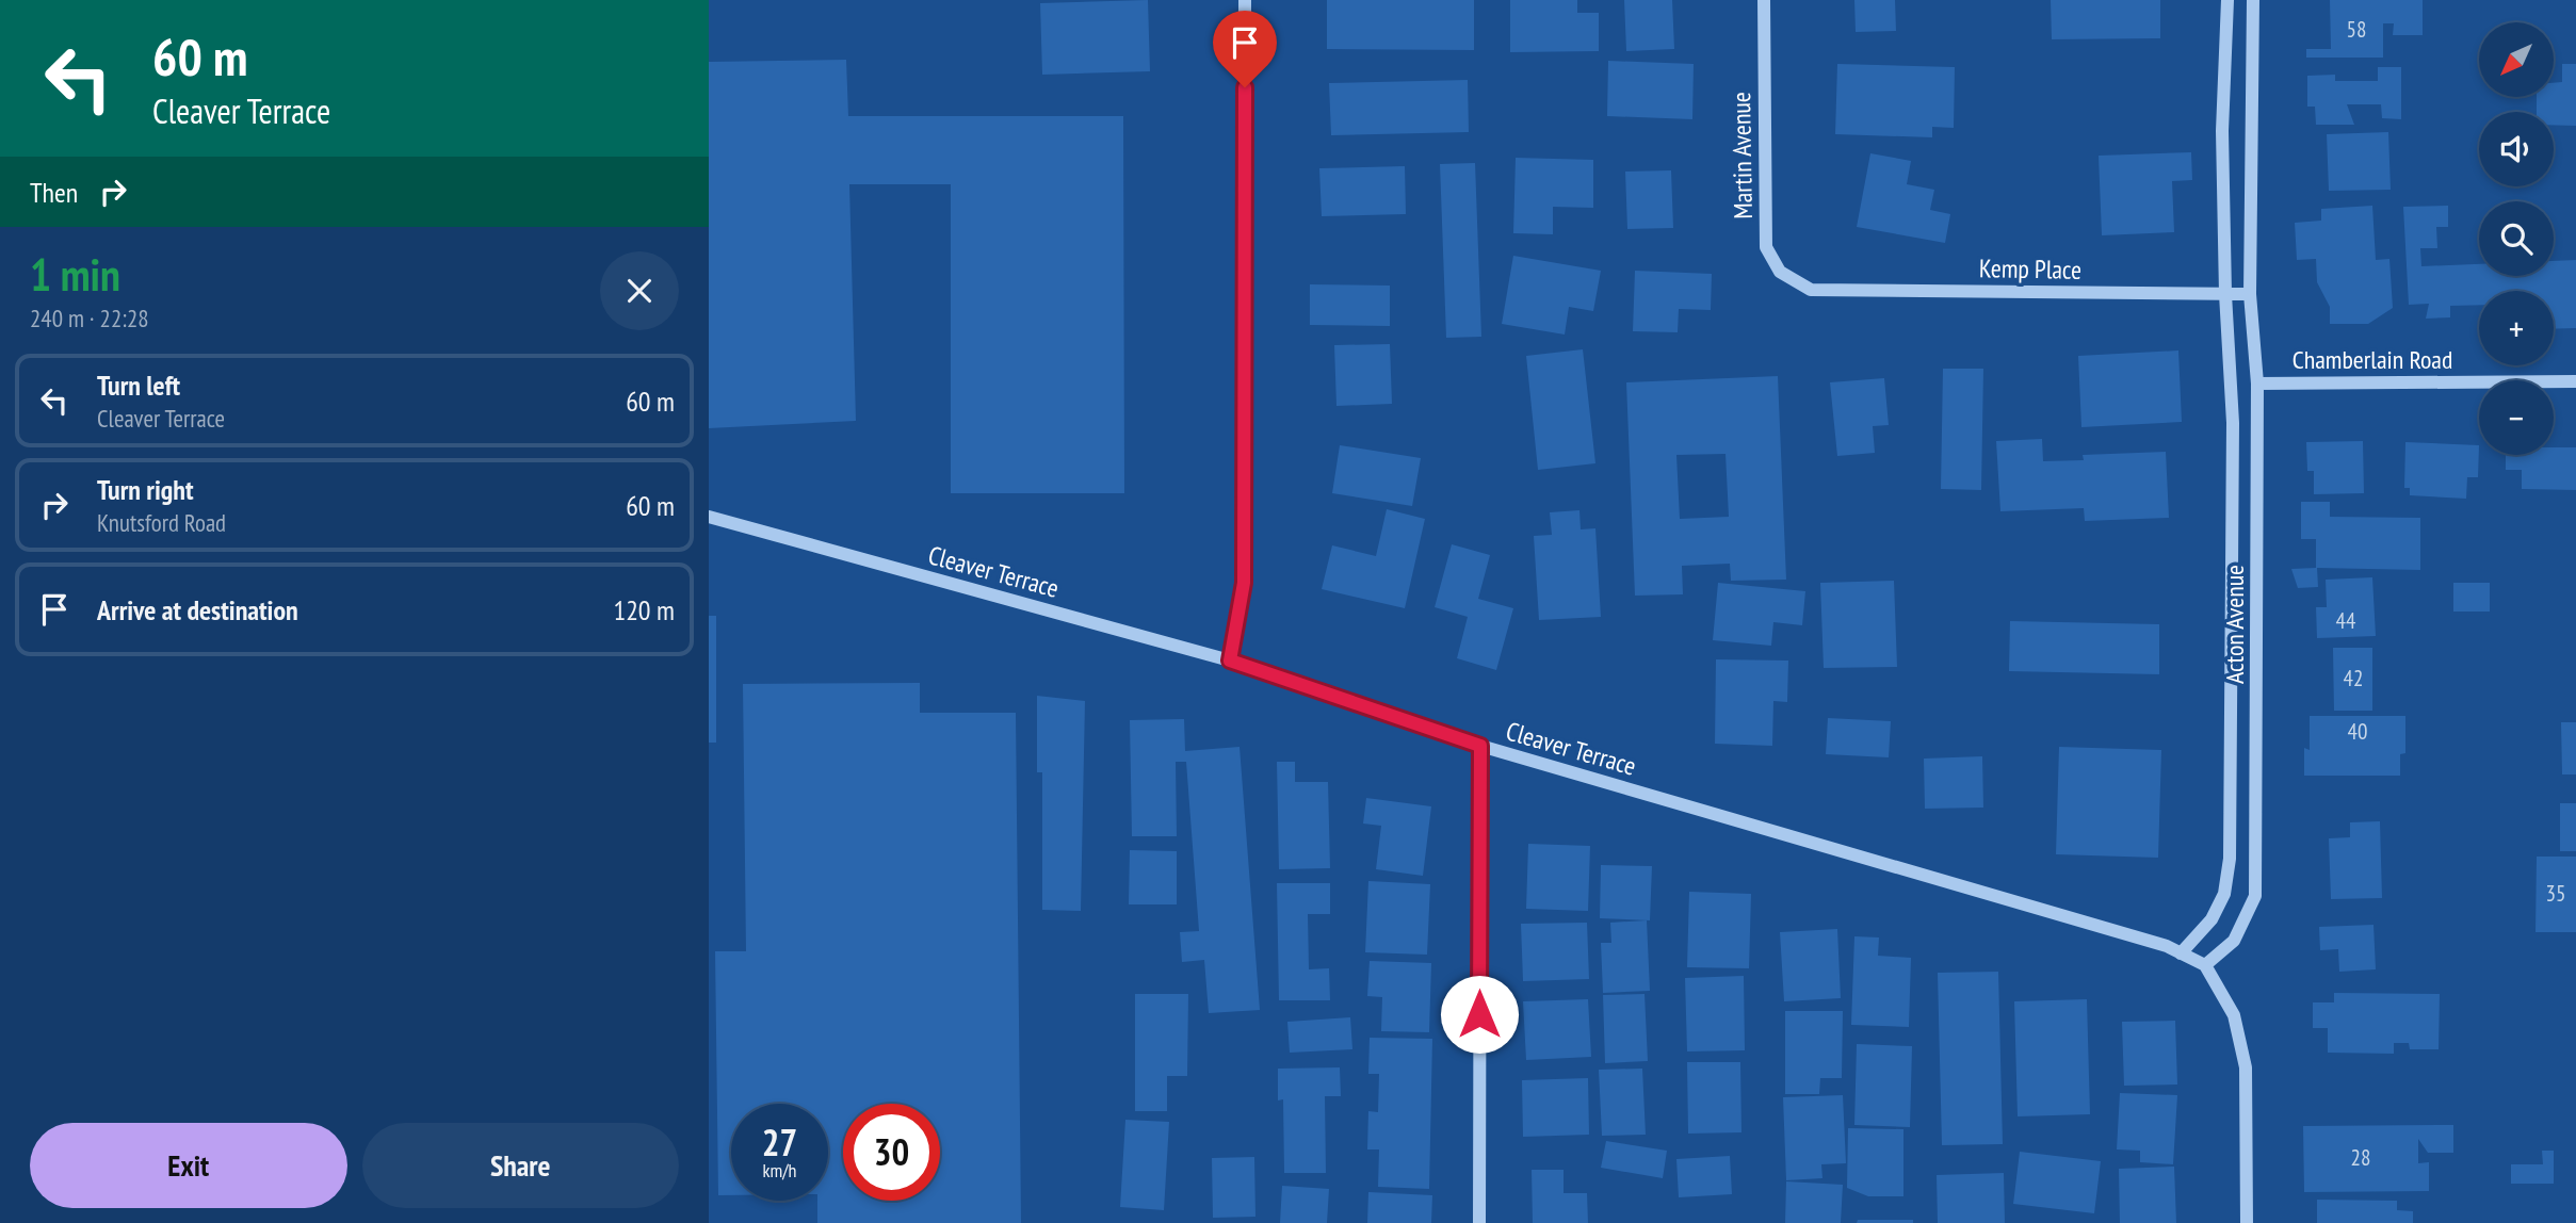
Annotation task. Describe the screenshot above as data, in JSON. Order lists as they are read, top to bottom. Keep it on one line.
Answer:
{"streets":{"street":["Martin Avenue","Kemp Place","Chamberlain Road","Cleaver Terrace","Acton Avenue"]},"crossings":[["Martin Avenue","Kemp Place"],["Kemp Place","Acton Avenue"],["Chamberlain Road","Acton Avenue"],["Cleaver Terrace","Acton Avenue"]],"house_numbers":["58","44","42","40","35","28"],"north":"bottom left","page":{"turn":["60 m","Cleaver Terrace"],"map_buttons":["+","−"],"then":"Then","heading":["1 min","240 m · 22:28"],"list":[{"name":"Turn left","note":"Cleaver Terrace","value":"60 m"},{"name":"Turn right","note":"Knutsford Road","value":"60 m"},{"name":"Arrive at destination","value":"120 m"}],"speed":"27 km/h","limit":"30","buttons":["Exit","Share"]}}
